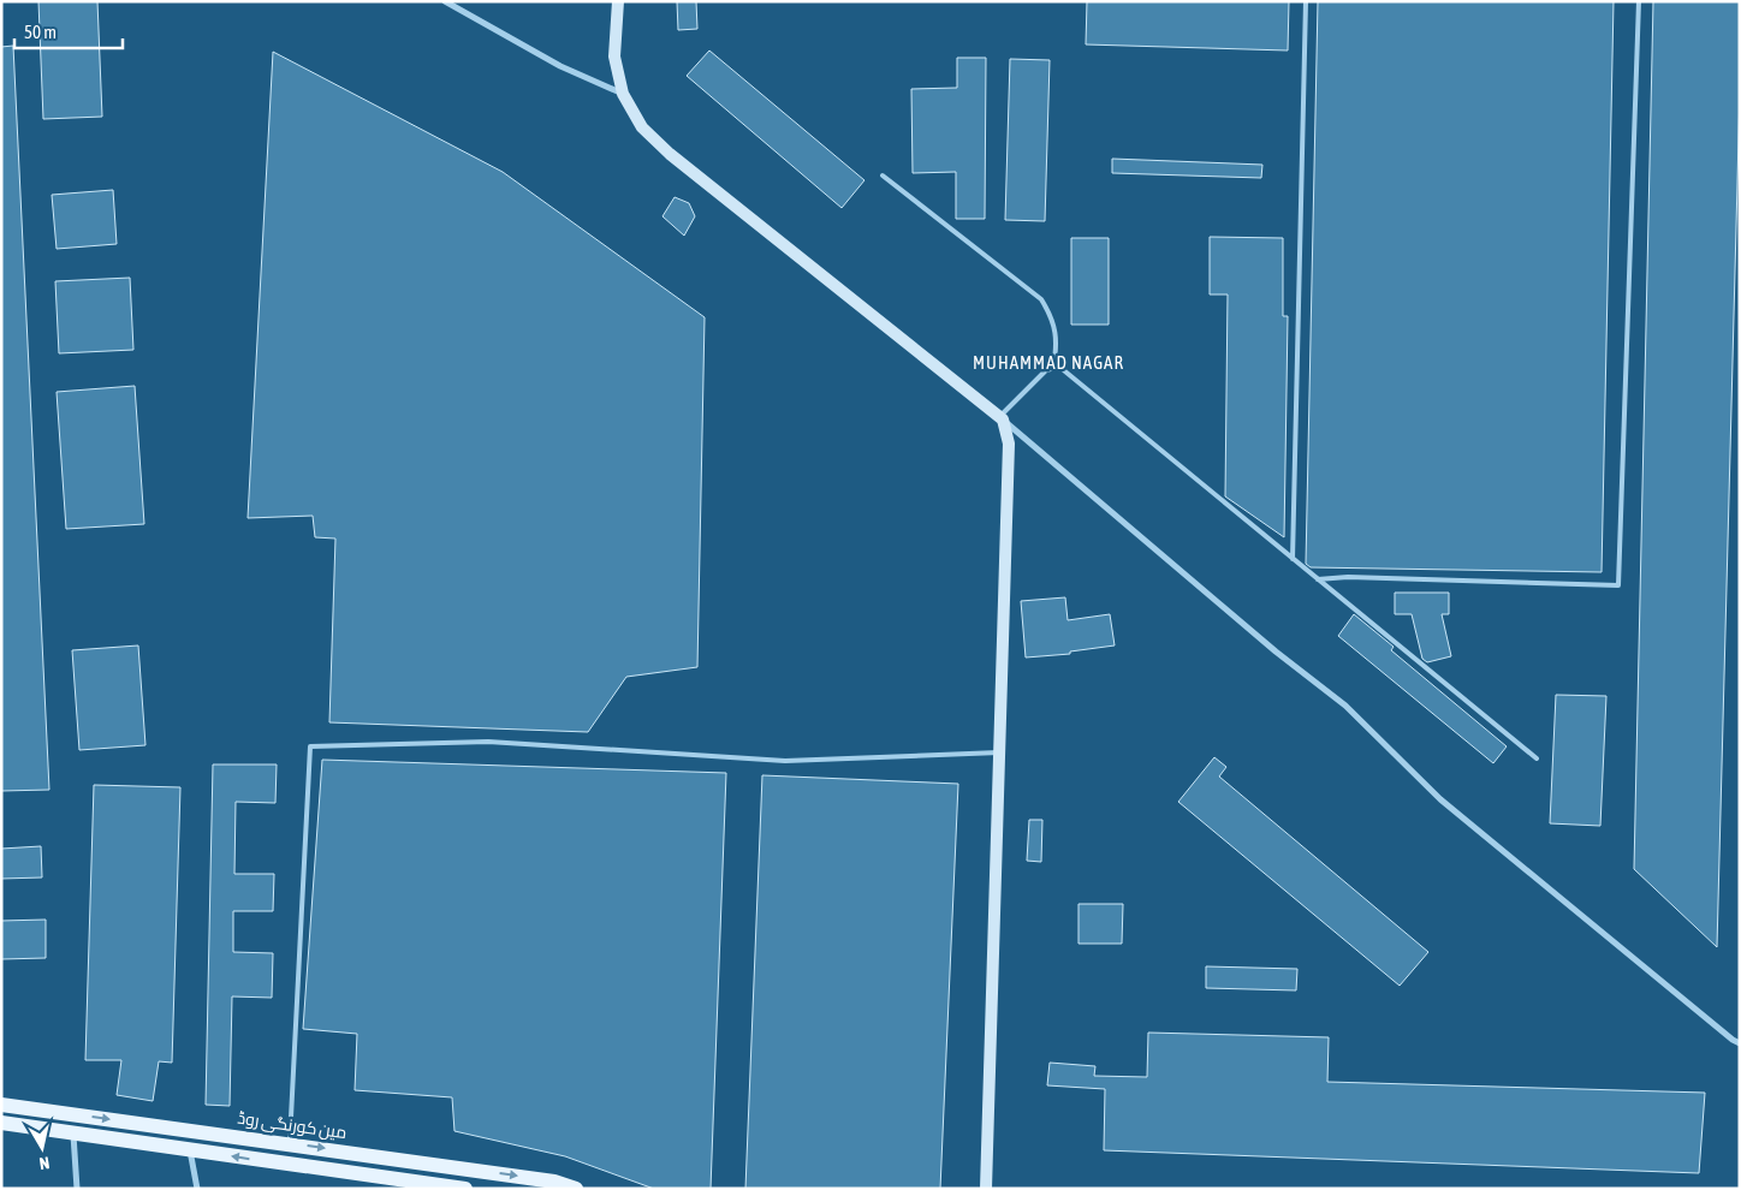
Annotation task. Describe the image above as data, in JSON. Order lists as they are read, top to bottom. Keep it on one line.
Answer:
{"streets":{"main road":["مین کورنگی روڈ"]},"districts":["MUHAMMAD NAGAR"],"scale_bar":"50 m","north":"bottom"}
